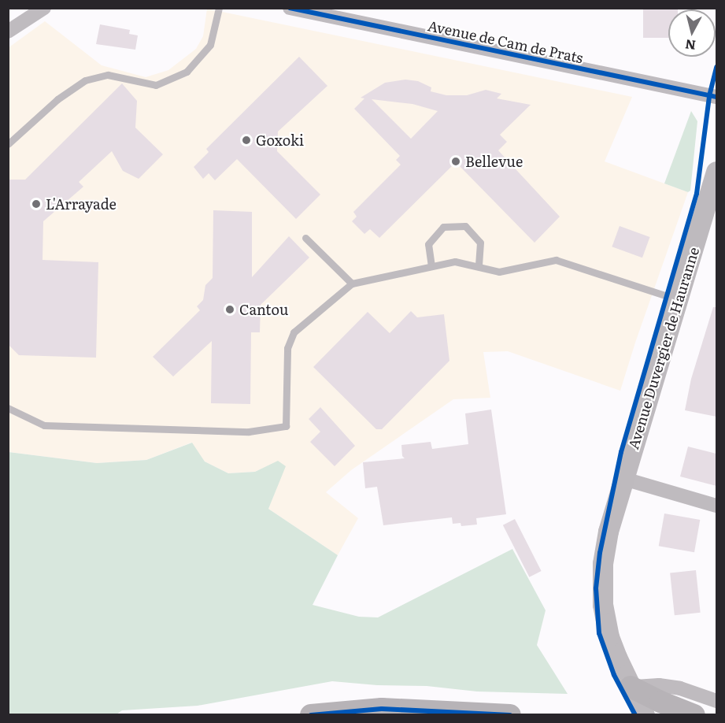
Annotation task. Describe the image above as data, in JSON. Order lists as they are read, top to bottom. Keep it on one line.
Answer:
{"streets":{"main road":["Avenue Duvergier de Hauranne"],"street":["Avenue de Cam de Prats"]},"places":["Goxoki","Bellevue","L'Arrayade","Cantou"],"north":"bottom"}
